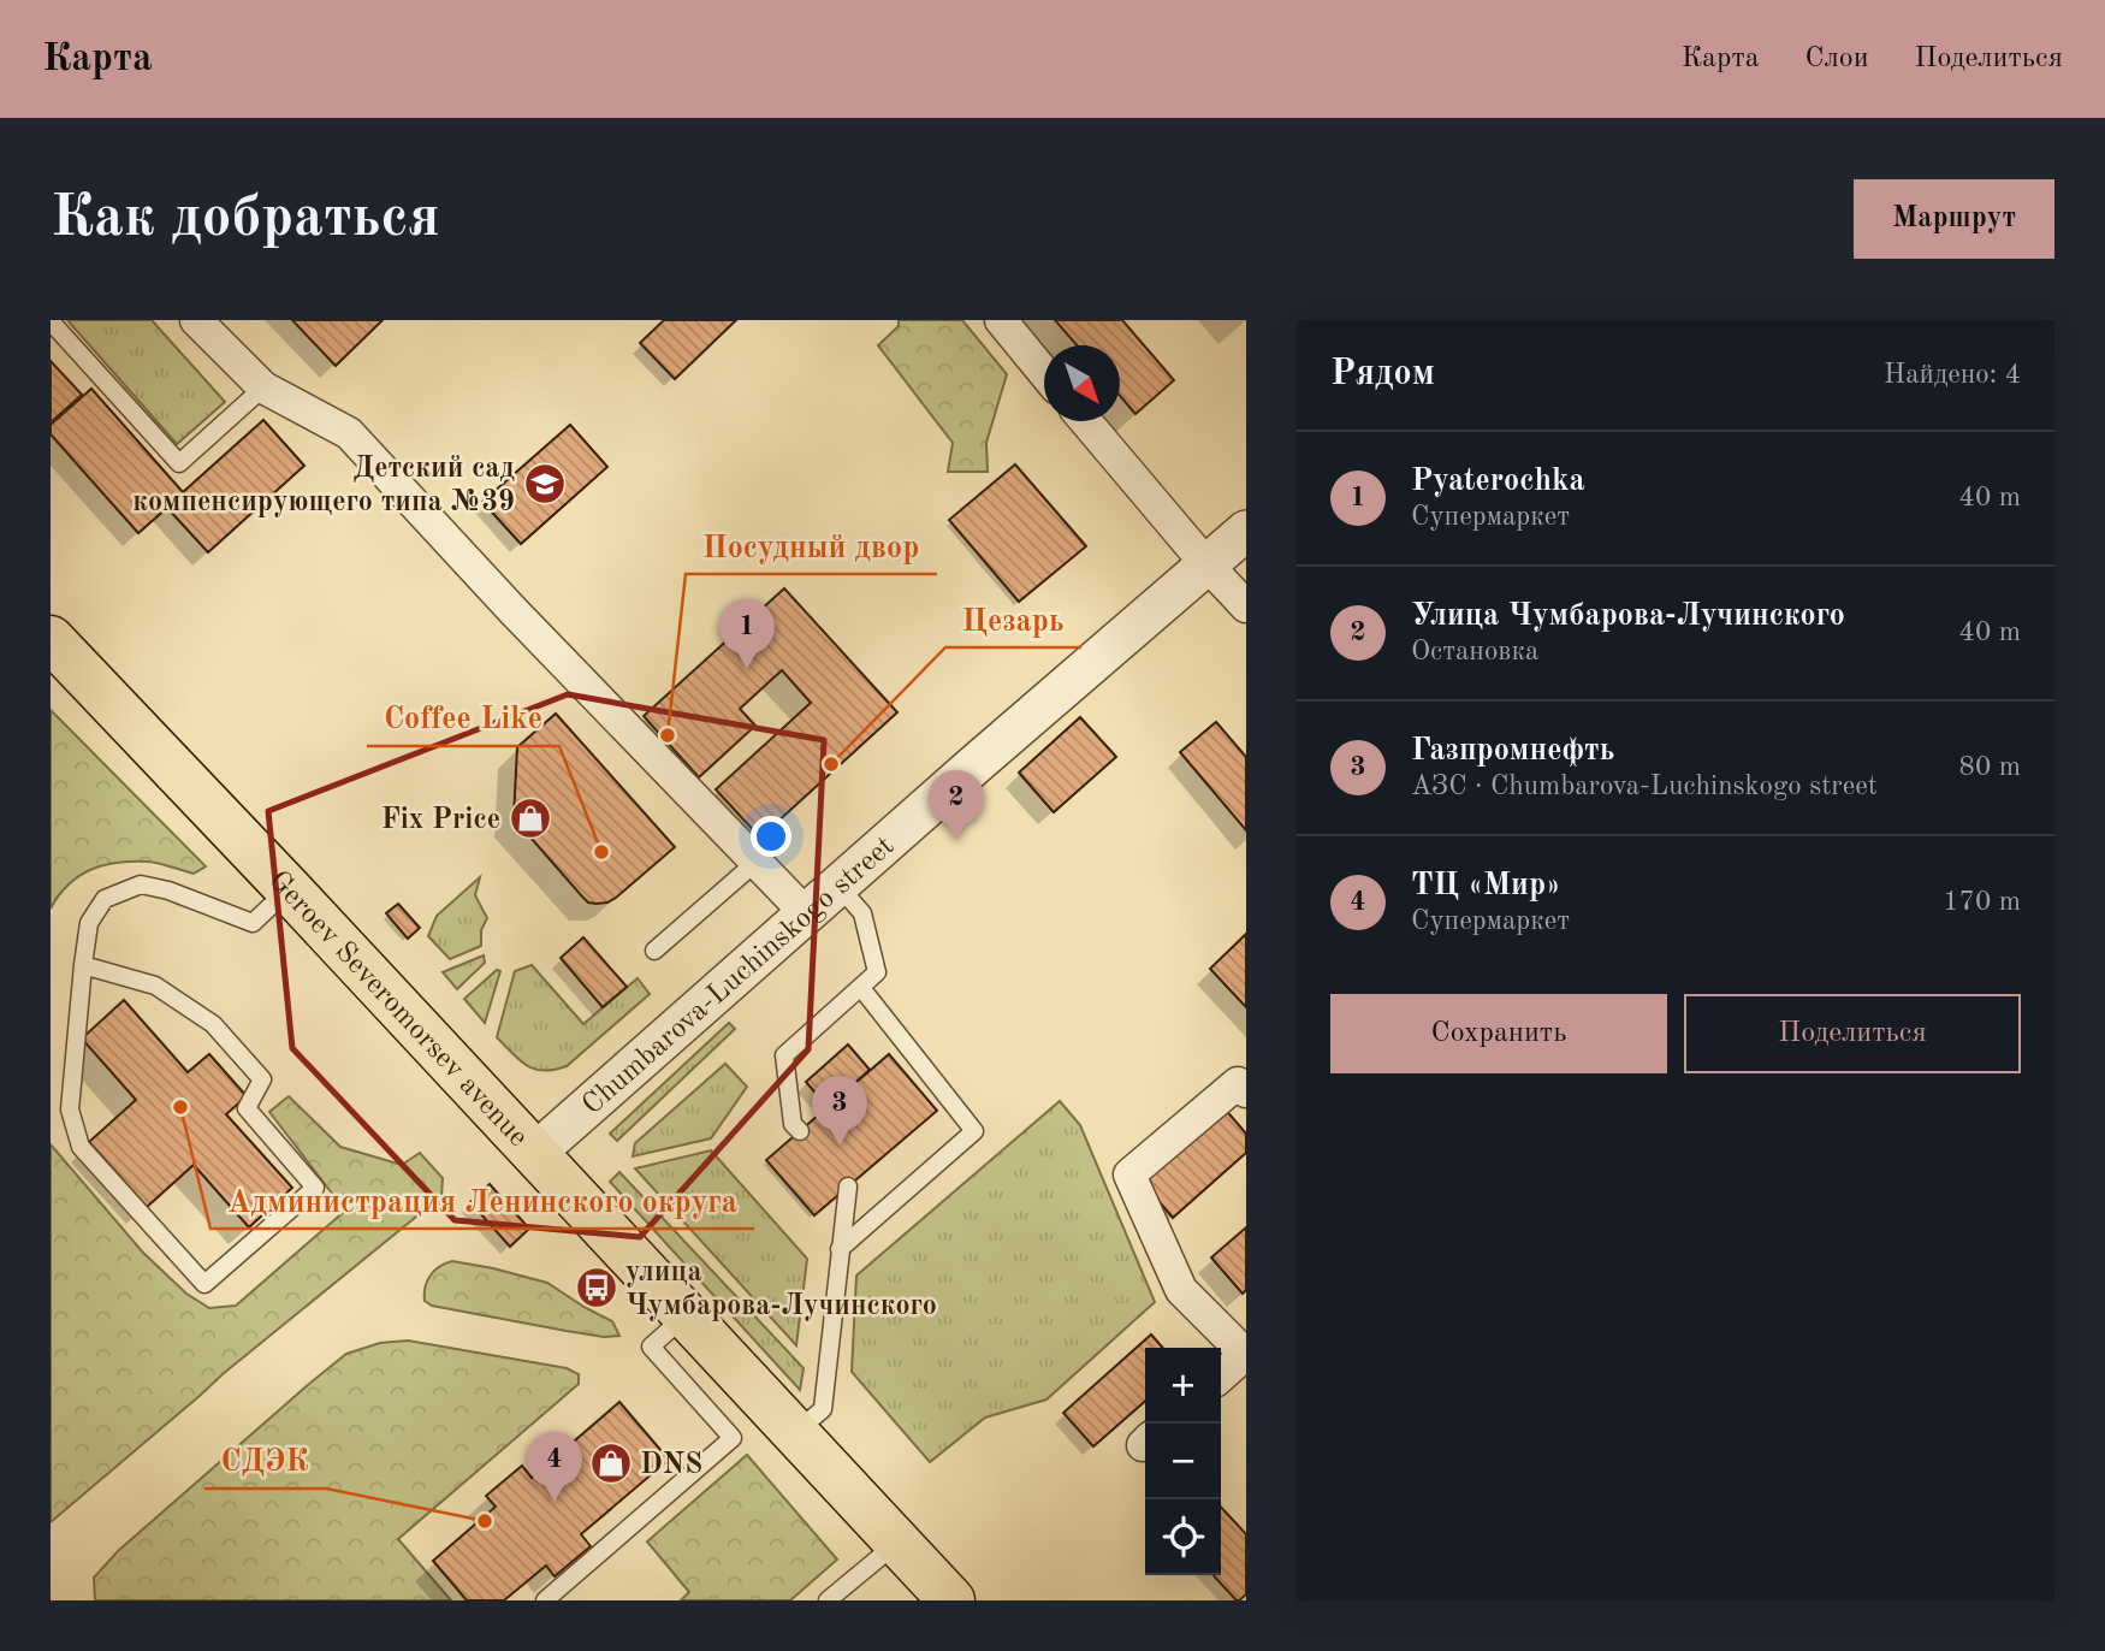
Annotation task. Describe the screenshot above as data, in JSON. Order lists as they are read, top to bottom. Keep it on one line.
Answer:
{"streets":{"main road":["Geroev Severomorsev avenue"],"street":["Chumbarova-Luchinskogo street"]},"crossings":[["Chumbarova-Luchinskogo street","Geroev Severomorsev avenue"]],"places":{"school or university":["Детский сад компенсирующего типа №39"],"other":["Посудный двор","Цезарь","Coffee Like","Администрация Ленинского округа","СДЭК"],"shop":["Fix Price","DNS"],"bus stop":["улица Чумбарова-Лучинского"]},"north":"bottom right","page":{"header":"Карта","nav":["Карта","Слои","Поделиться"],"buttons":["Маршрут",["Сохранить","Поделиться"]],"title":"Как добраться","heading":["Рядом","Найдено: 4"],"list":[{"mark":"1","name":"Pyaterochka","note":"Супермаркет","value":"40 m"},{"mark":"2","name":"Улица Чумбарова-Лучинского","note":"Остановка","value":"40 m"},{"mark":"3","name":"Газпромнефть","note":"АЗС · Chumbarova-Luchinskogo street","value":"80 m"},{"mark":"4","name":"ТЦ «Мир»","note":"Супермаркет","value":"170 m"}],"pins":["1","2","3","4"],"map_buttons":["+","−"]}}
